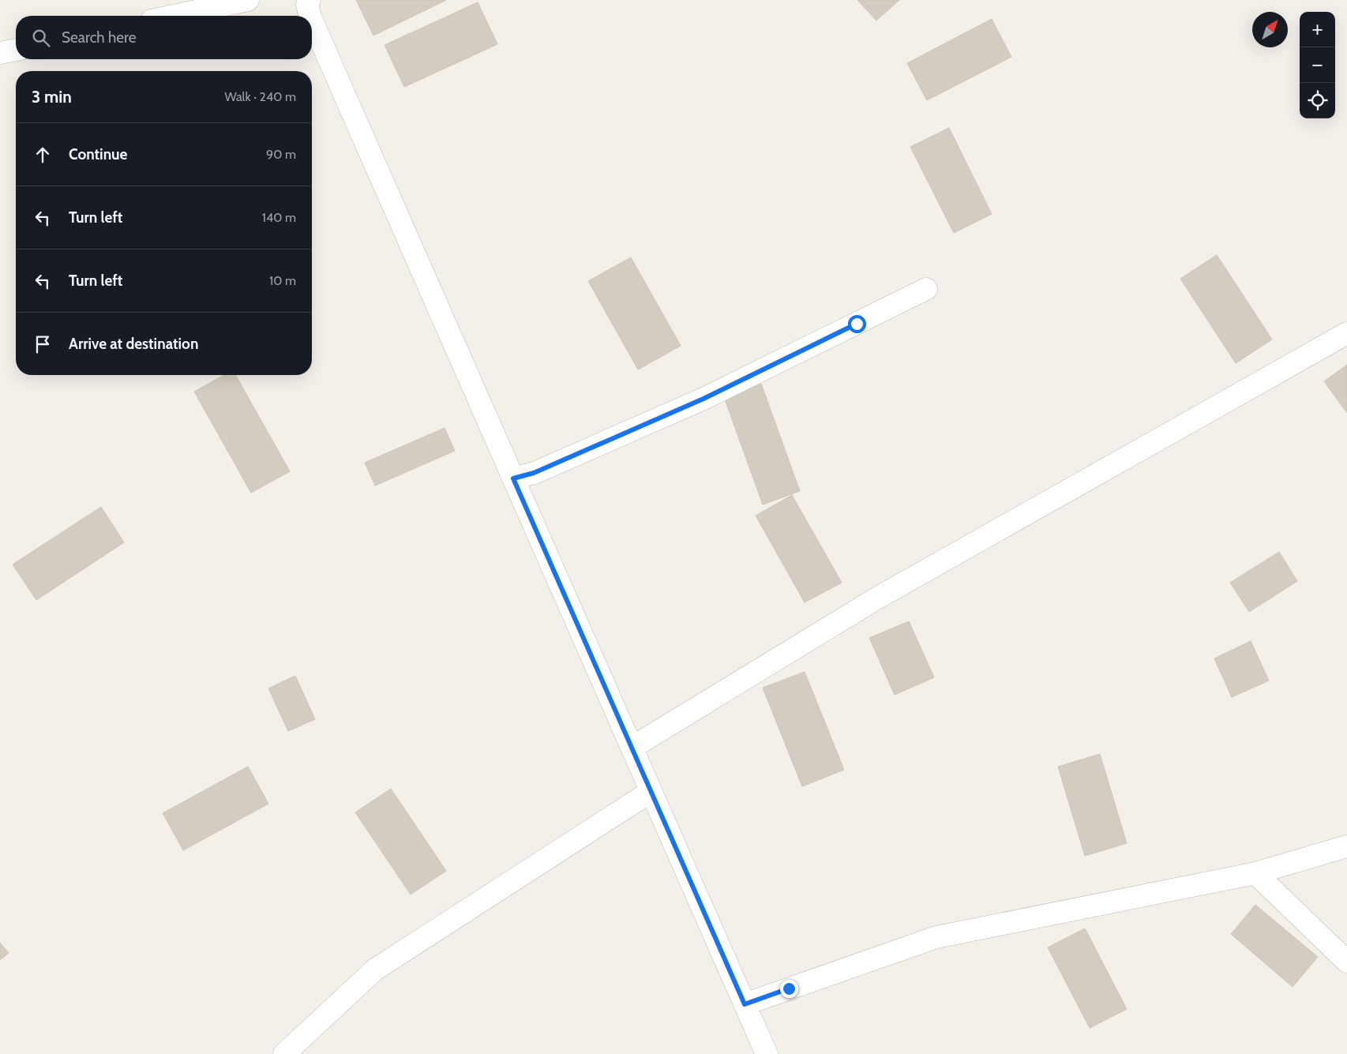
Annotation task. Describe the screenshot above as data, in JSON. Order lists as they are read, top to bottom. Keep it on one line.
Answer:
{"north":"top right","page":{"map_buttons":["+","−"],"search":"Search here","heading":["3 min","Walk · 240 m"],"list":[["Continue","90 m"],["Turn left","140 m"],["Turn left","10 m"],"Arrive at destination"]}}
